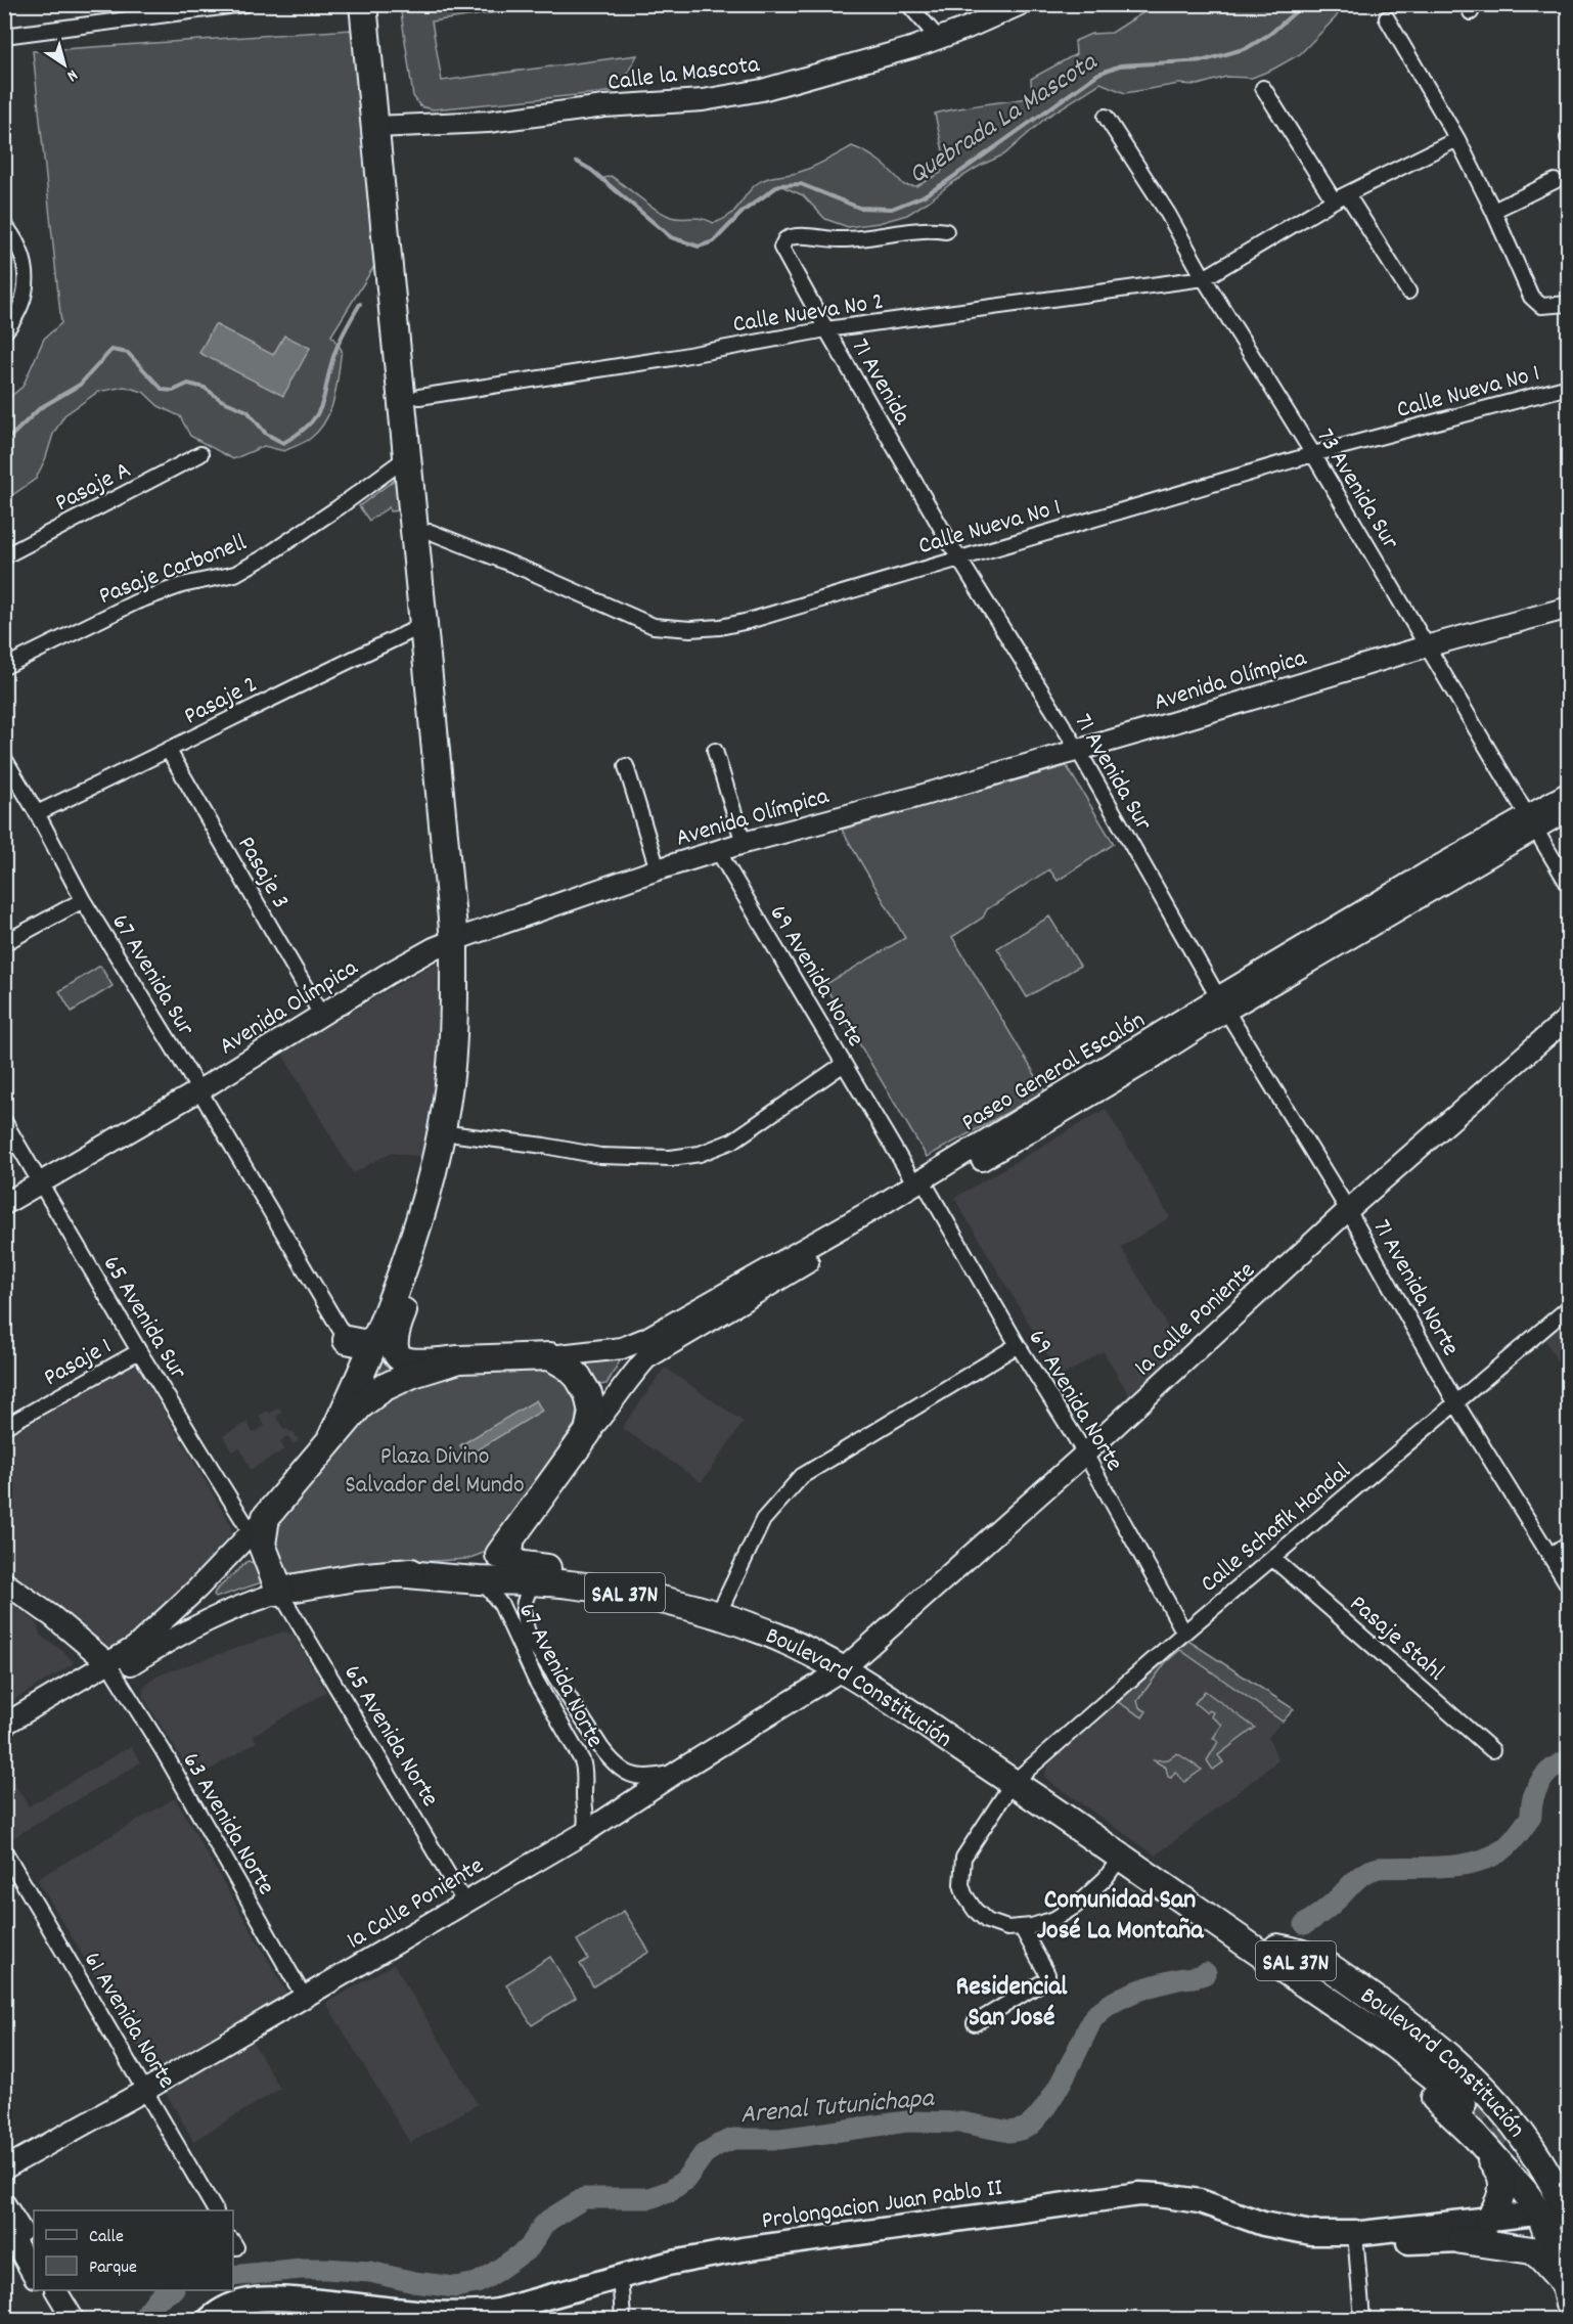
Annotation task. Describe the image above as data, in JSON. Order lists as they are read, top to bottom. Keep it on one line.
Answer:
{"streets":{"highway":["SAL 37N","Boulevard Constitución"],"main road":["Prolongacion Juan Pablo II"],"street":["Calle la Mascota","Calle Nueva No 2","71 Avenida","Calle Nueva No 1","Pasaje A","73 Avenida Sur","Pasaje Carbonell","Avenida Olímpica","Pasaje 2","71 Avenida Sur","Pasaje 3","67 Avenida Sur","69 Avenida Norte","Paseo General Escalón","71 Avenida Norte","65 Avenida Sur","1a Calle Poniente","Pasaje 1","Calle Schafik Handal","Pasaje Stahl","67 Avenida Norte","65 Avenida Norte","63 Avenida Norte","61 Avenida Norte"]},"crossings":[["Calle Nueva No 2","71 Avenida"],["Calle Nueva No 2","73 Avenida Sur"],["71 Avenida","Calle Nueva No 1"],["71 Avenida","71 Avenida Sur"],["Calle Nueva No 1","73 Avenida Sur"],["Calle Nueva No 1","71 Avenida Sur"],["73 Avenida Sur","Avenida Olímpica"],["73 Avenida Sur","Paseo General Escalón"],["Avenida Olímpica","71 Avenida Sur"],["Avenida Olímpica","Pasaje 3"],["Avenida Olímpica","67 Avenida Sur"],["Avenida Olímpica","69 Avenida Norte"],["Avenida Olímpica","65 Avenida Sur"],["Pasaje 2","Pasaje 3"],["Pasaje 2","67 Avenida Sur"],["71 Avenida Sur","Paseo General Escalón"],["71 Avenida Sur","71 Avenida Norte"],["69 Avenida Norte","Paseo General Escalón"],["69 Avenida Norte","1a Calle Poniente"],["69 Avenida Norte","Calle Schafik Handal"],["Paseo General Escalón","71 Avenida Norte"],["Paseo General Escalón","SAL 37N"],["71 Avenida Norte","1a Calle Poniente"],["71 Avenida Norte","Calle Schafik Handal"],["65 Avenida Sur","Pasaje 1"],["1a Calle Poniente","67 Avenida Norte"],["1a Calle Poniente","Boulevard Constitución"],["1a Calle Poniente","65 Avenida Norte"],["1a Calle Poniente","63 Avenida Norte"],["1a Calle Poniente","61 Avenida Norte"],["Calle Schafik Handal","Pasaje Stahl"],["Calle Schafik Handal","Boulevard Constitución"],["SAL 37N","Boulevard Constitución"],["SAL 37N","65 Avenida Norte"],["67 Avenida Norte","Boulevard Constitución"],["Boulevard Constitución","Prolongacion Juan Pablo II"]],"districts":["Comunidad San José La Montaña","Residencial San José"],"water":["Quebrada La Mascota","Arenal Tutunichapa"],"parks":["Plaza Divino Salvador del Mundo"],"legend":["Calle","Parque"],"north":"bottom right"}
